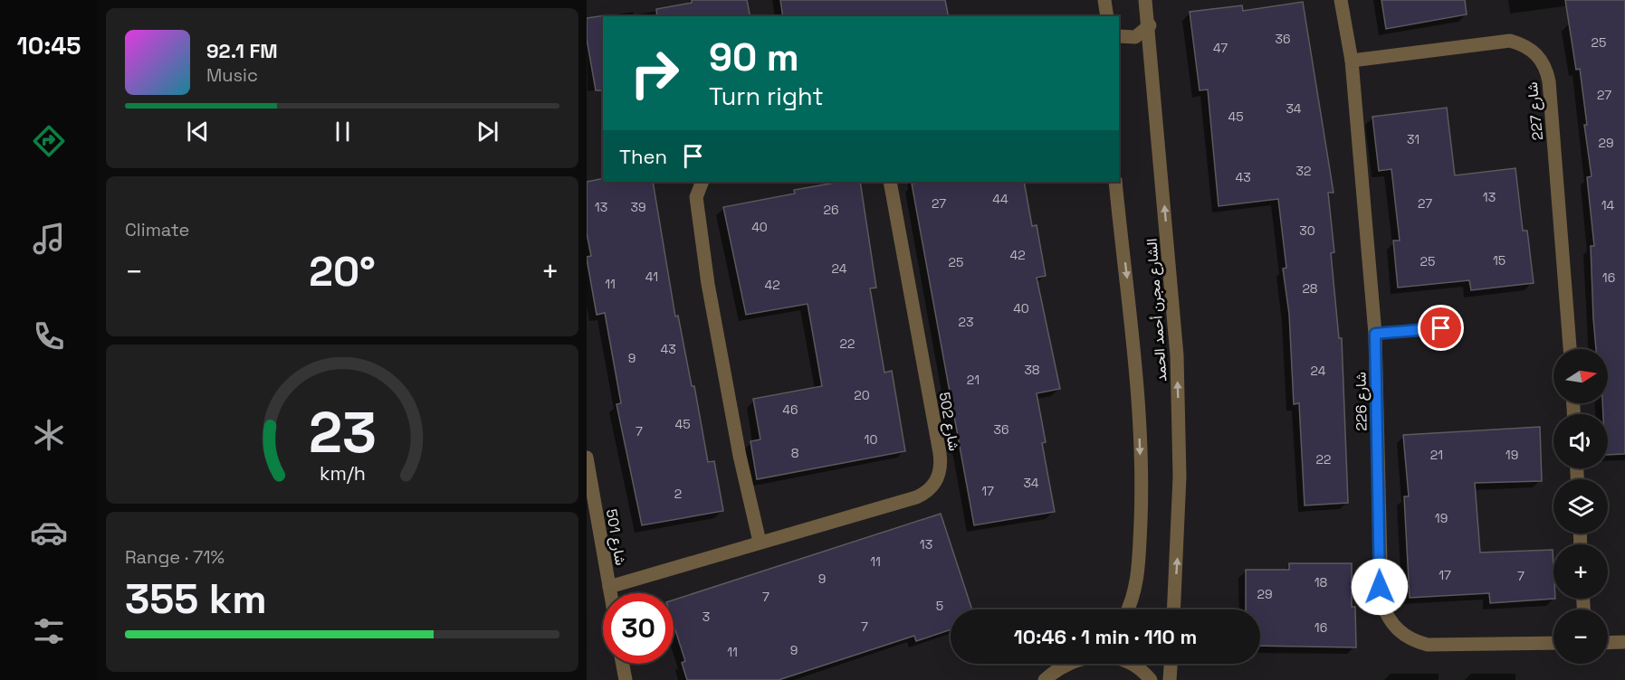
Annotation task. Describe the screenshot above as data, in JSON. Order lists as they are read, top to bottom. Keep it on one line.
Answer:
{"streets":{"street":["شارع 227","الشارع مجرن أحمد الحمد","شارع 226","شارع 502","شارع 501"]},"crossings":[["شارع 227","شارع 226"],["شارع 502","شارع 501"]],"house_numbers":["36","25","47","27","34","45","31","29","32","43","13","44","27","27","14","13","39","26","40","30","42","15","25","25","24","41","16","11","42","28","40","23","22","43","9","38","24","21","20","46","45","36","7","10","8","21","19","22","34","17","2","19","13","11","17","7","9","18","29","7","5","3","7","16","9","11"],"north":"right","page":{"tabs":"10:45","turn":["90 m","Turn right"],"song":["92.1 FM","Music"],"then":"Then","tile":["Climate",["Range · 71%","355 km"]],"heat":["−","20°","+"],"map_buttons":["+","−"],"limit":"30","trip":"10:46 · 1 min · 110 m","gauge":["23","km/h"]}}
